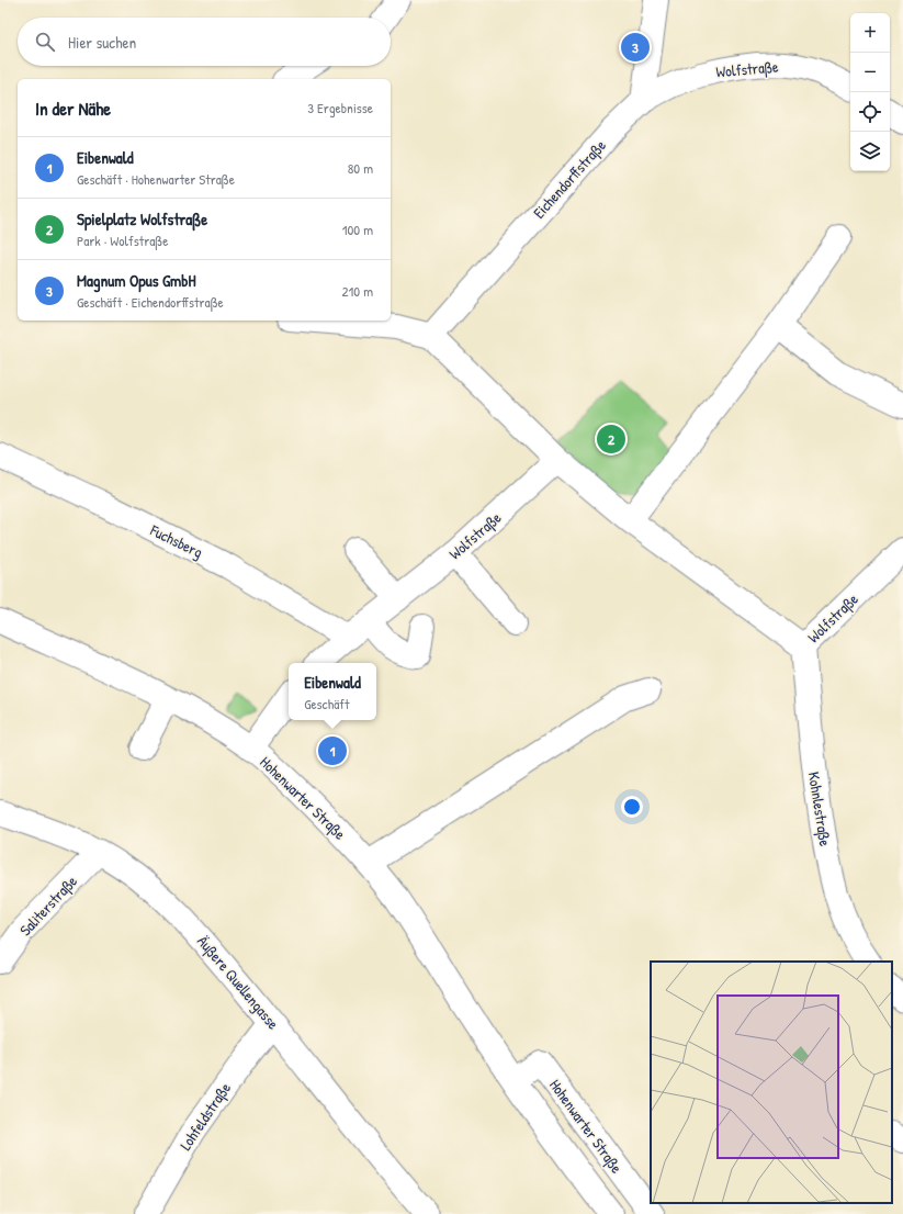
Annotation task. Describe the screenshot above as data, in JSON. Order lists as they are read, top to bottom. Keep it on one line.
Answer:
{"streets":{"street":["Wolfstraße","Eichendorffstraße","Fuchsberg","Hohenwarter Straße","Kohnlestraße","Saliterstraße","Äußere Quellengasse","Lohfeldstraße"]},"crossings":[["Wolfstraße","Eichendorffstraße"],["Wolfstraße","Fuchsberg"],["Wolfstraße","Kohnlestraße"],["Saliterstraße","Äußere Quellengasse"],["Äußere Quellengasse","Lohfeldstraße"]],"page":{"map_buttons":["+","−"],"search":"Hier suchen","pins":["3","2","1"],"heading":["In der Nähe","3 Ergebnisse"],"list":[{"mark":"1","name":"Eibenwald","note":"Geschäft · Hohenwarter Straße","value":"80 m"},{"mark":"2","name":"Spielplatz Wolfstraße","note":"Park · Wolfstraße","value":"100 m"},{"mark":"3","name":"Magnum Opus GmbH","note":"Geschäft · Eichendorffstraße","value":"210 m"}],"popup":["Eibenwald","Geschäft"]}}
